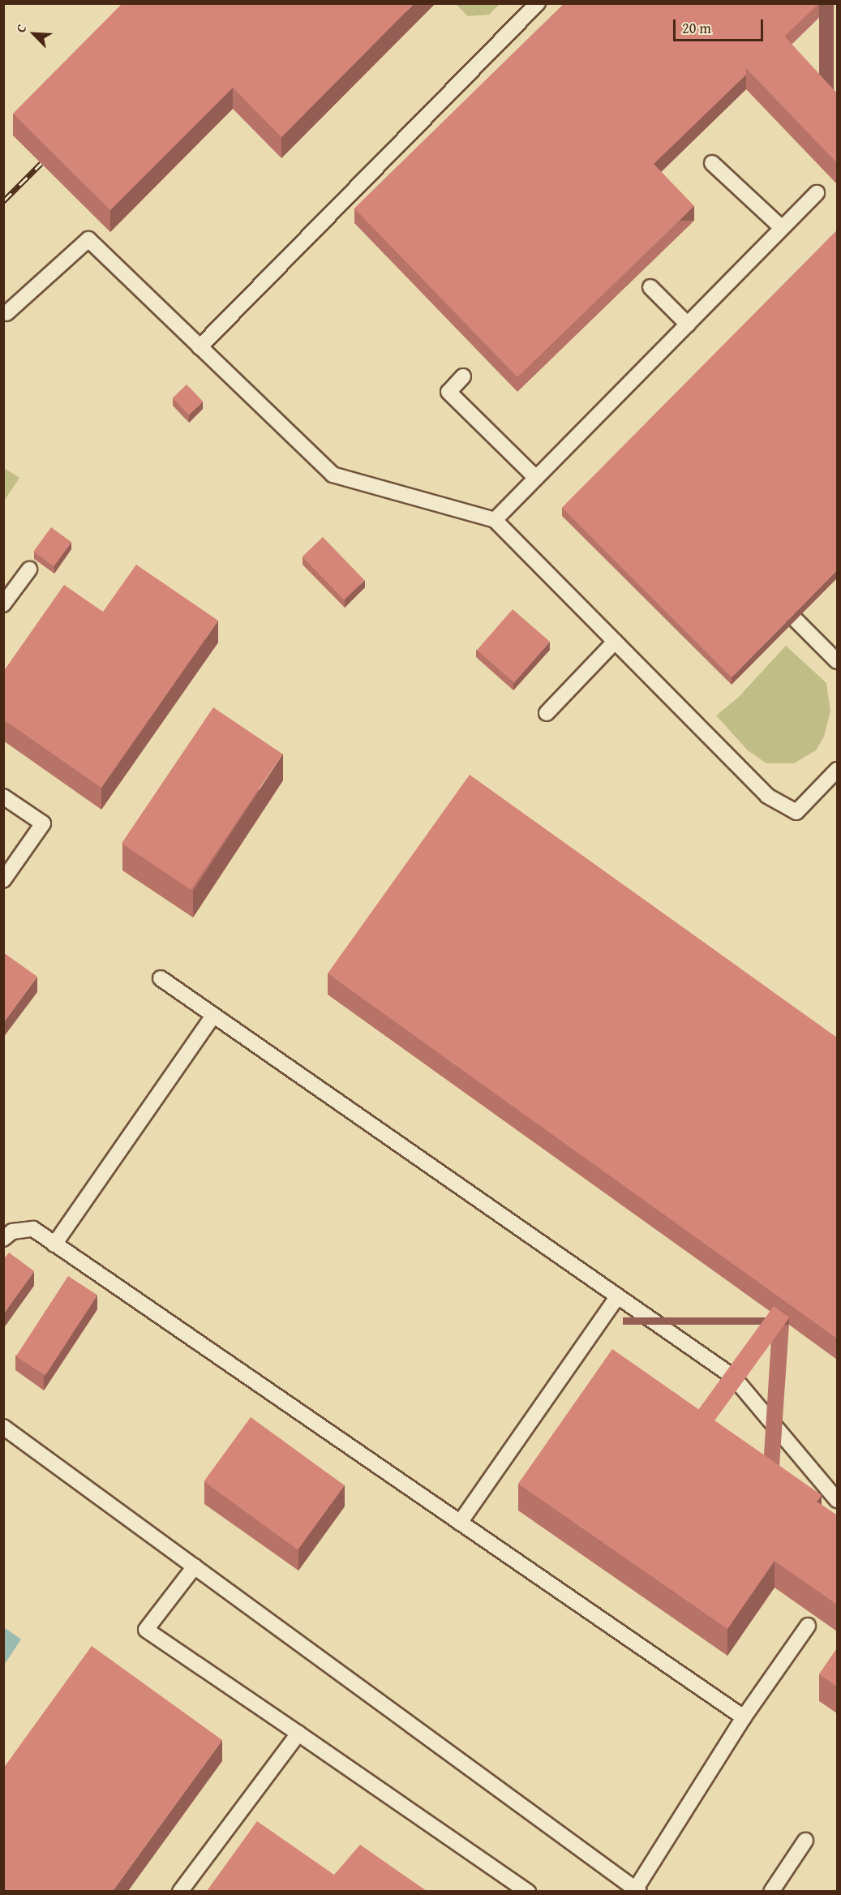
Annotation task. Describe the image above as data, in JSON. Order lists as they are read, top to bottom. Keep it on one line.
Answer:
{"scale_bar":"20 m","north":"top left"}
